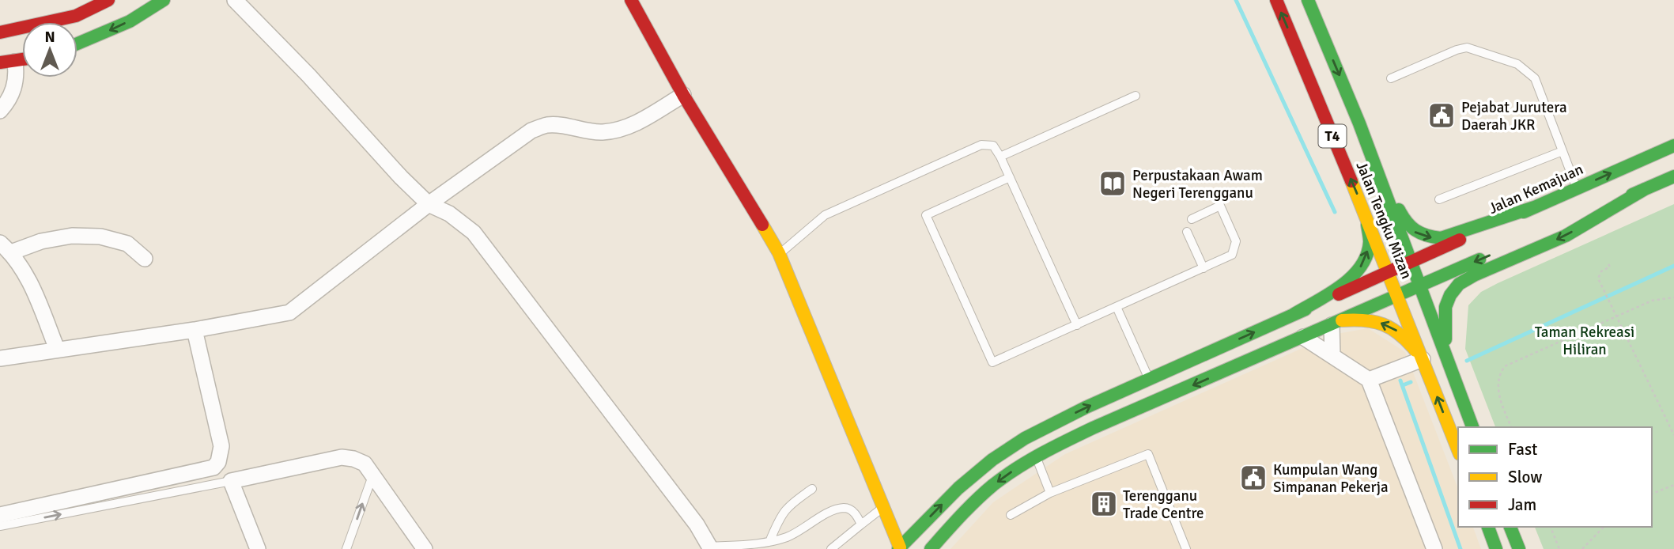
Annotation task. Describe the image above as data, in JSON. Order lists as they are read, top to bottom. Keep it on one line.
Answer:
{"streets":{"main road":["T4","Jalan Kemajuan","Jalan Tengku Mizan"]},"crossings":[["Jalan Kemajuan","Jalan Tengku Mizan"]],"parks":["Taman Rekreasi Hiliran"],"places":{"public building":["Pejabat Jurutera Daerah JKR","Kumpulan Wang Simpanan Pekerja"],"library":["Perpustakaan Awam Negeri Terengganu"],"building":["Terengganu Trade Centre"]},"legend":["Fast","Slow","Jam"],"north":"top"}
